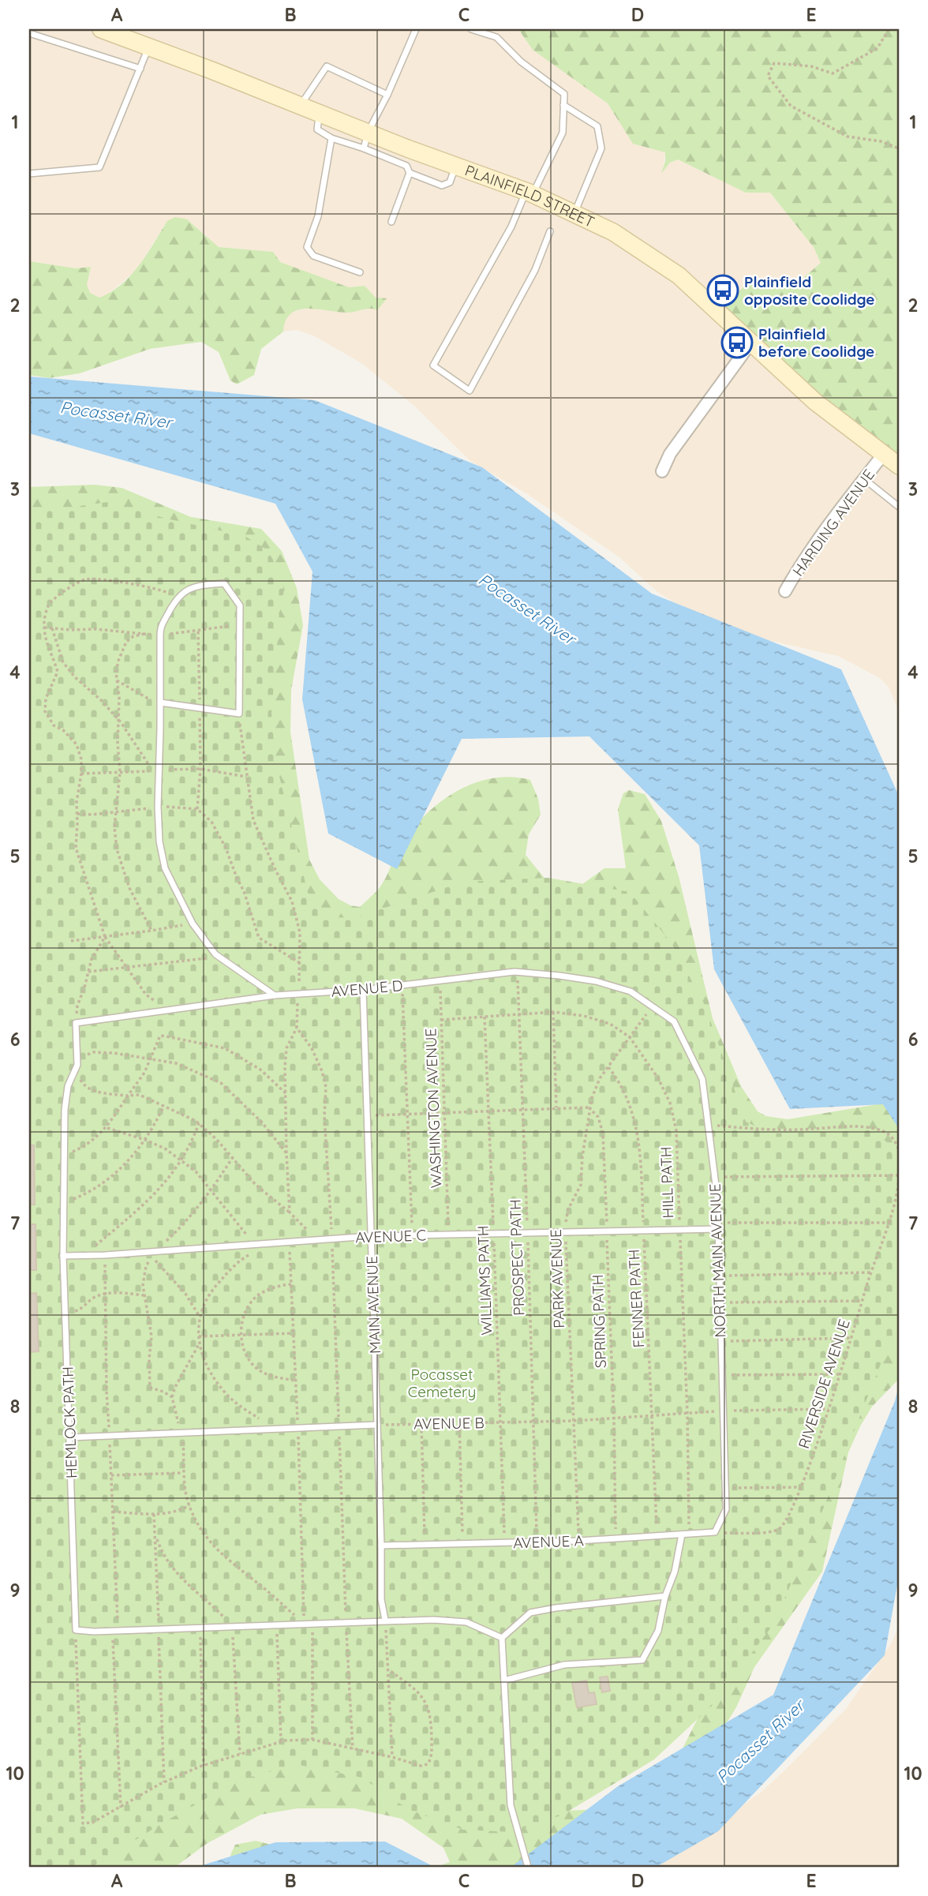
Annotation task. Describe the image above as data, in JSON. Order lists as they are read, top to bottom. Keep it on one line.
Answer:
{"streets":{"main road":["PLAINFIELD STREET"],"street":["HARDING AVENUE"],"lane":["AVENUE D","AVENUE C","NORTH MAIN AVENUE","MAIN AVENUE","HEMLOCK PATH","AVENUE A"],"path":["WASHINGTON AVENUE","HILL PATH","PROSPECT PATH","PARK AVENUE","WILLIAMS PATH","FENNER PATH","SPRING PATH","RIVERSIDE AVENUE","AVENUE B"]},"crossings":[["PLAINFIELD STREET","HARDING AVENUE"],["AVENUE D","WASHINGTON AVENUE"],["AVENUE D","PROSPECT PATH"],["AVENUE D","NORTH MAIN AVENUE"],["AVENUE D","PARK AVENUE"],["AVENUE D","MAIN AVENUE"],["AVENUE D","HEMLOCK PATH"],["WASHINGTON AVENUE","HILL PATH"],["WASHINGTON AVENUE","AVENUE C"],["HILL PATH","AVENUE C"],["HILL PATH","PROSPECT PATH"],["HILL PATH","PARK AVENUE"],["HILL PATH","WILLIAMS PATH"],["HILL PATH","AVENUE B"],["HILL PATH","AVENUE A"],["AVENUE C","PROSPECT PATH"],["AVENUE C","NORTH MAIN AVENUE"],["AVENUE C","PARK AVENUE"],["AVENUE C","WILLIAMS PATH"],["AVENUE C","FENNER PATH"],["AVENUE C","MAIN AVENUE"],["AVENUE C","SPRING PATH"],["AVENUE C","HEMLOCK PATH"],["PROSPECT PATH","AVENUE B"],["PROSPECT PATH","AVENUE A"],["NORTH MAIN AVENUE","PARK AVENUE"],["NORTH MAIN AVENUE","RIVERSIDE AVENUE"],["NORTH MAIN AVENUE","AVENUE B"],["NORTH MAIN AVENUE","AVENUE A"],["PARK AVENUE","FENNER PATH"],["PARK AVENUE","SPRING PATH"],["PARK AVENUE","AVENUE B"],["PARK AVENUE","AVENUE A"],["WILLIAMS PATH","AVENUE B"],["WILLIAMS PATH","AVENUE A"],["FENNER PATH","AVENUE B"],["FENNER PATH","AVENUE A"],["MAIN AVENUE","AVENUE B"],["MAIN AVENUE","AVENUE A"],["SPRING PATH","AVENUE B"],["SPRING PATH","AVENUE A"],["RIVERSIDE AVENUE","AVENUE B"],["RIVERSIDE AVENUE","AVENUE A"]],"water":["Pocasset River"],"parks":["Pocasset Cemetery"],"places":{"bus stop":["Plainfield opposite Coolidge","Plainfield before Coolidge"]},"grid":{"columns":["A","B","C","D","E"],"rows":["1","2","3","4","5","6","7","8","9","10"]}}
